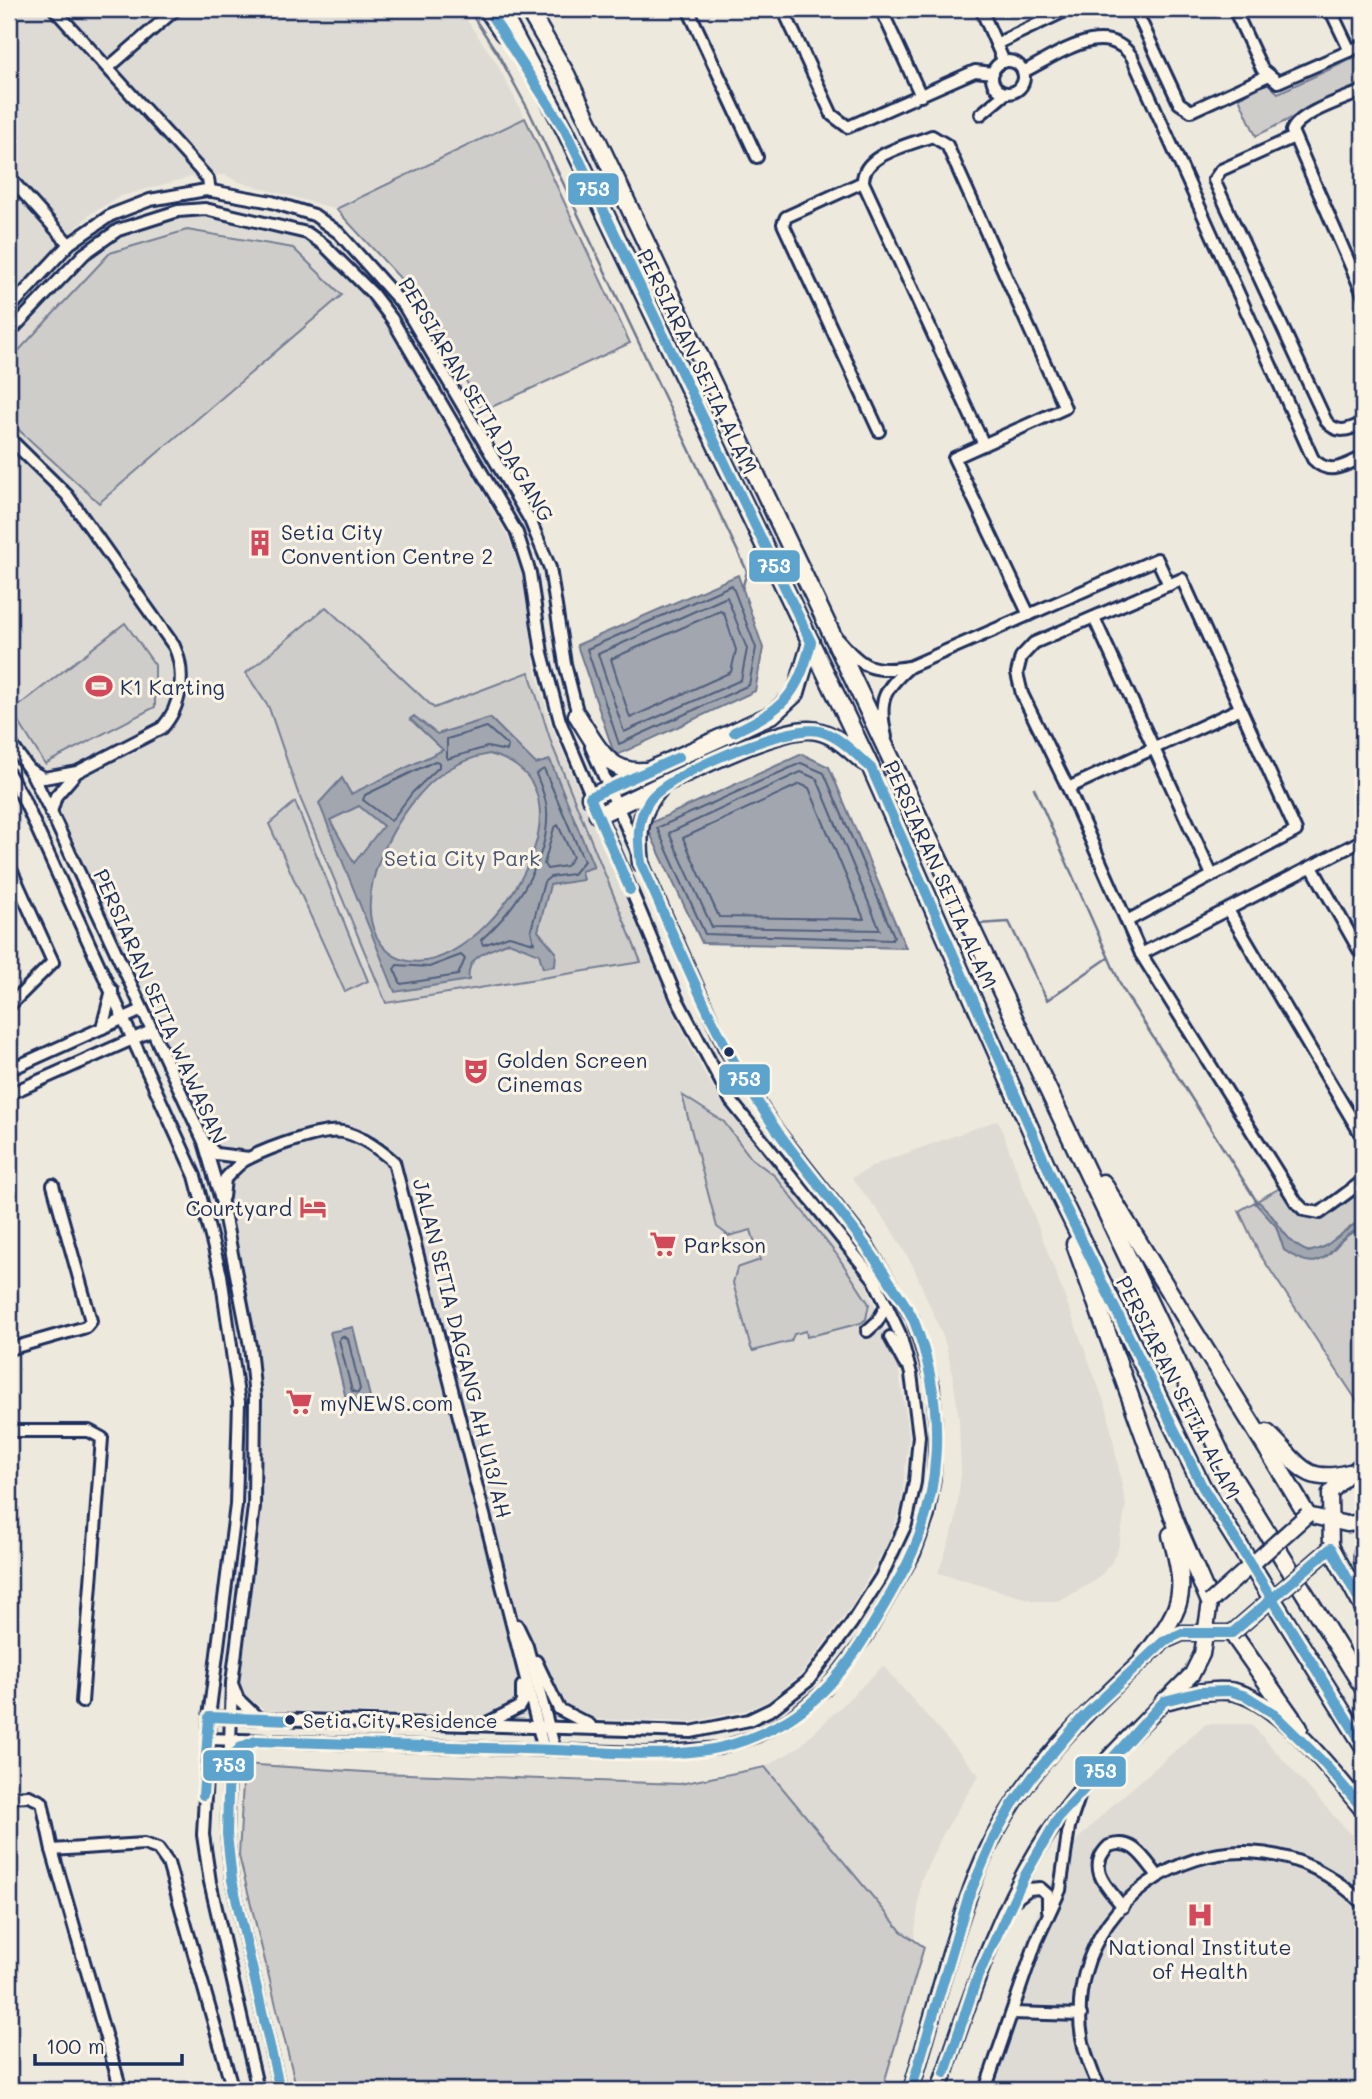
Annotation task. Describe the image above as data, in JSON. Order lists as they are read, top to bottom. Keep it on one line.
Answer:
{"streets":{"highway":["PERSIARAN SETIA ALAM"],"street":["PERSIARAN SETIA DAGANG","PERSIARAN SETIA WAWASAN","JALAN SETIA DAGANG AH U13/AH"]},"crossings":[["PERSIARAN SETIA DAGANG","PERSIARAN SETIA WAWASAN"],["PERSIARAN SETIA DAGANG","JALAN SETIA DAGANG AH U13/AH"],["PERSIARAN SETIA WAWASAN","JALAN SETIA DAGANG AH U13/AH"]],"parks":["Setia City Park"],"places":{"building":["Setia City Convention Centre 2"],"sports":["K1 Karting"],"theatre":["Golden Screen Cinemas"],"hotel":["Courtyard"],"supermarket":["Parkson","myNEWS.com"],"other":["Setia City Residence"],"hospital":["National Institute of Health"]},"lines":["transit line 753"],"scale_bar":"100 m"}
